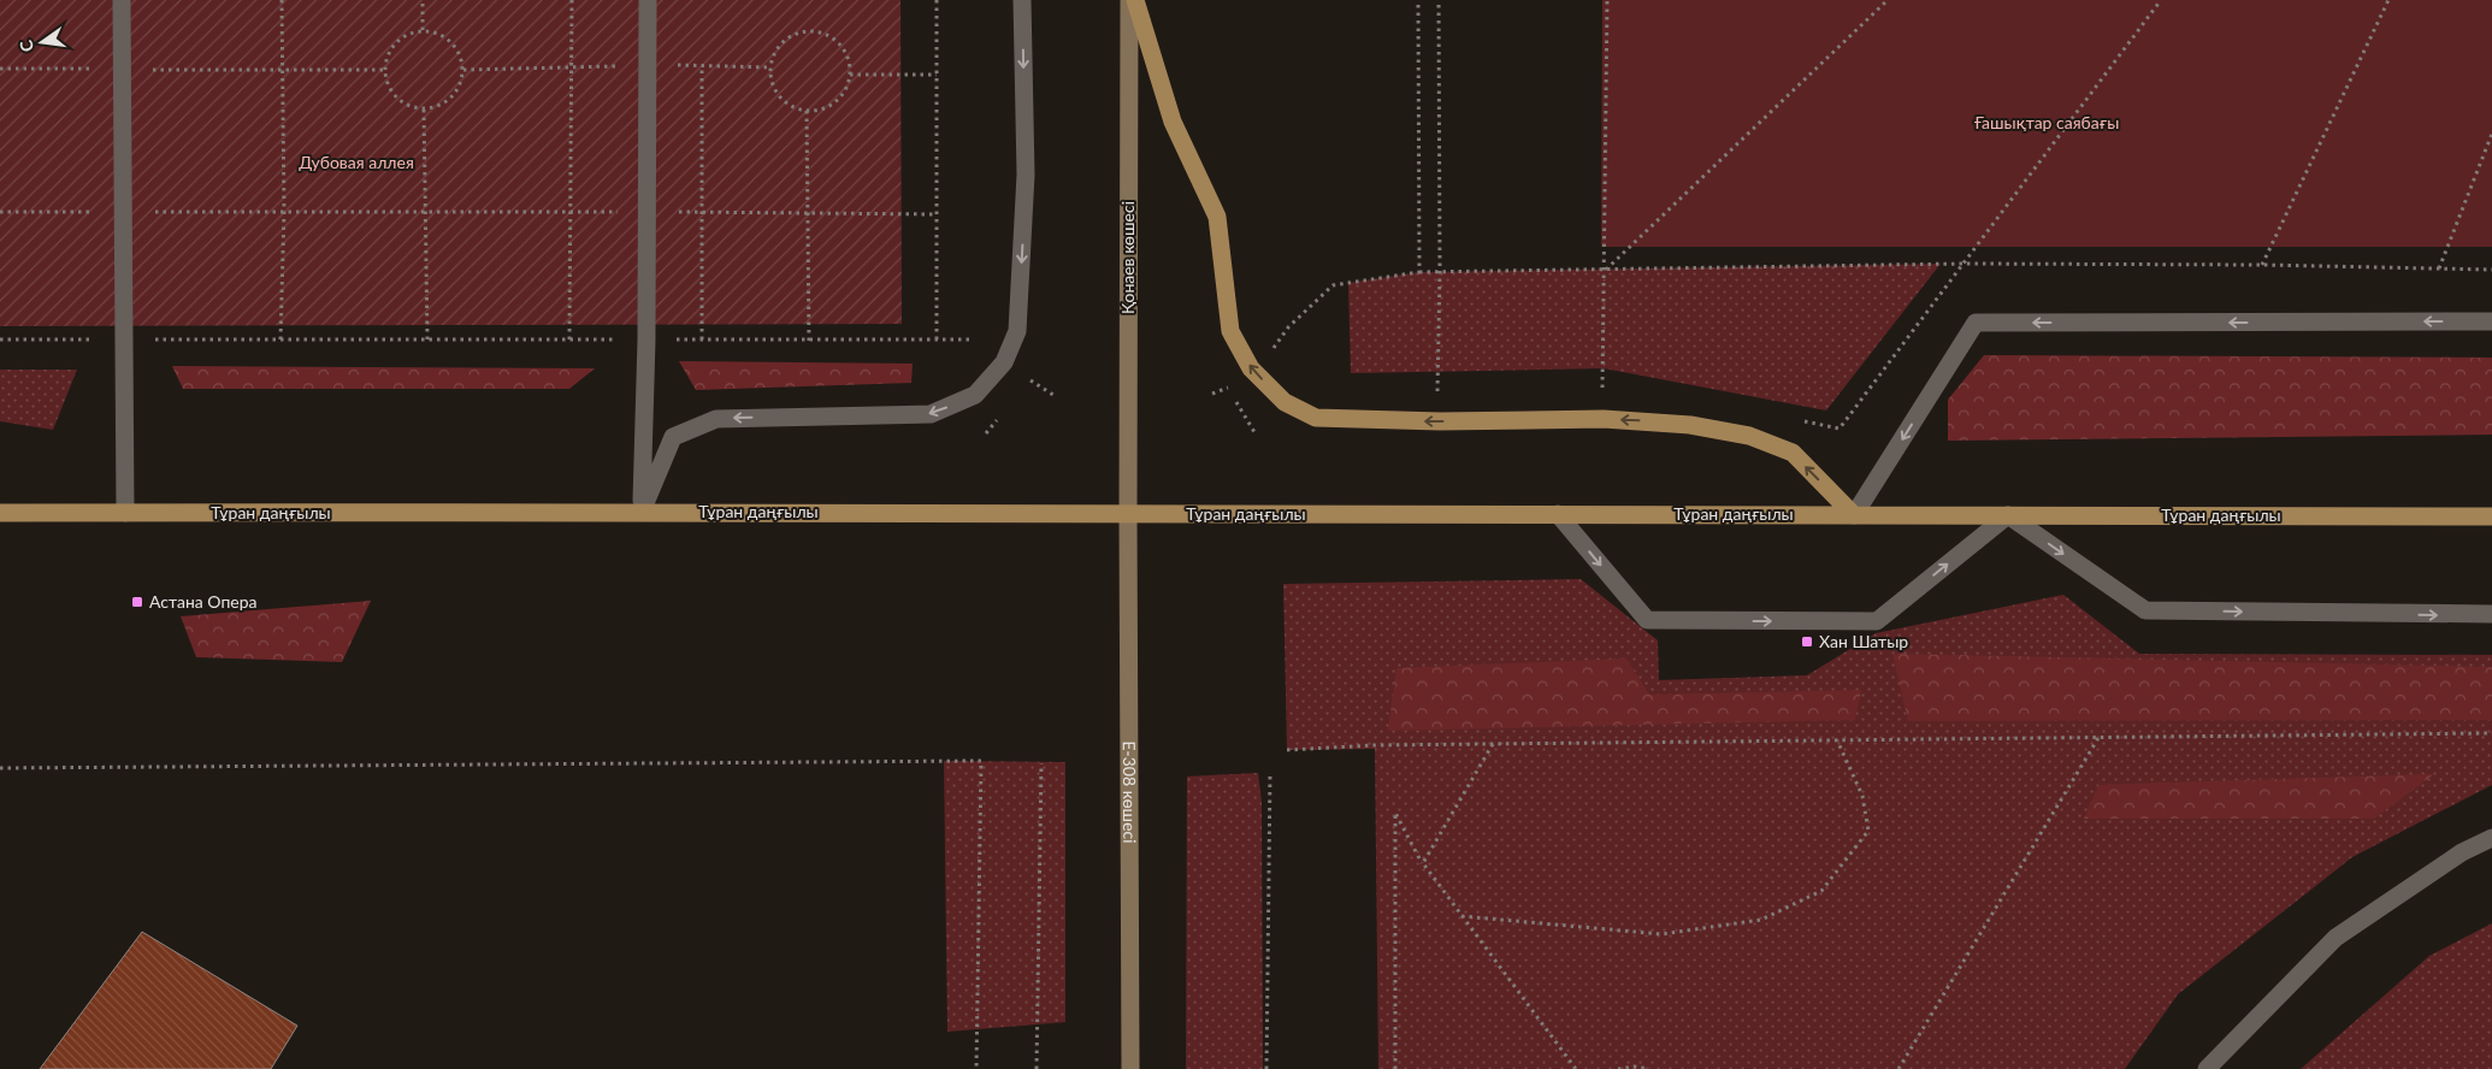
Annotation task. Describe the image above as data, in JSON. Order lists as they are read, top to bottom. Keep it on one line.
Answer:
{"streets":{"main road":["Тұран даңғылы"],"street":["Қонаев көшесі","Е-308 көшесі"]},"crossings":[["Қонаев көшесі","Тұран даңғылы"],["Қонаев көшесі","Е-308 көшесі"],["Тұран даңғылы","Е-308 көшесі"]],"parks":["Ғашықтар саябағы","Дубовая аллея"],"places":{"transit":["Астана Опера","Хан Шатыр"]},"north":"left"}
